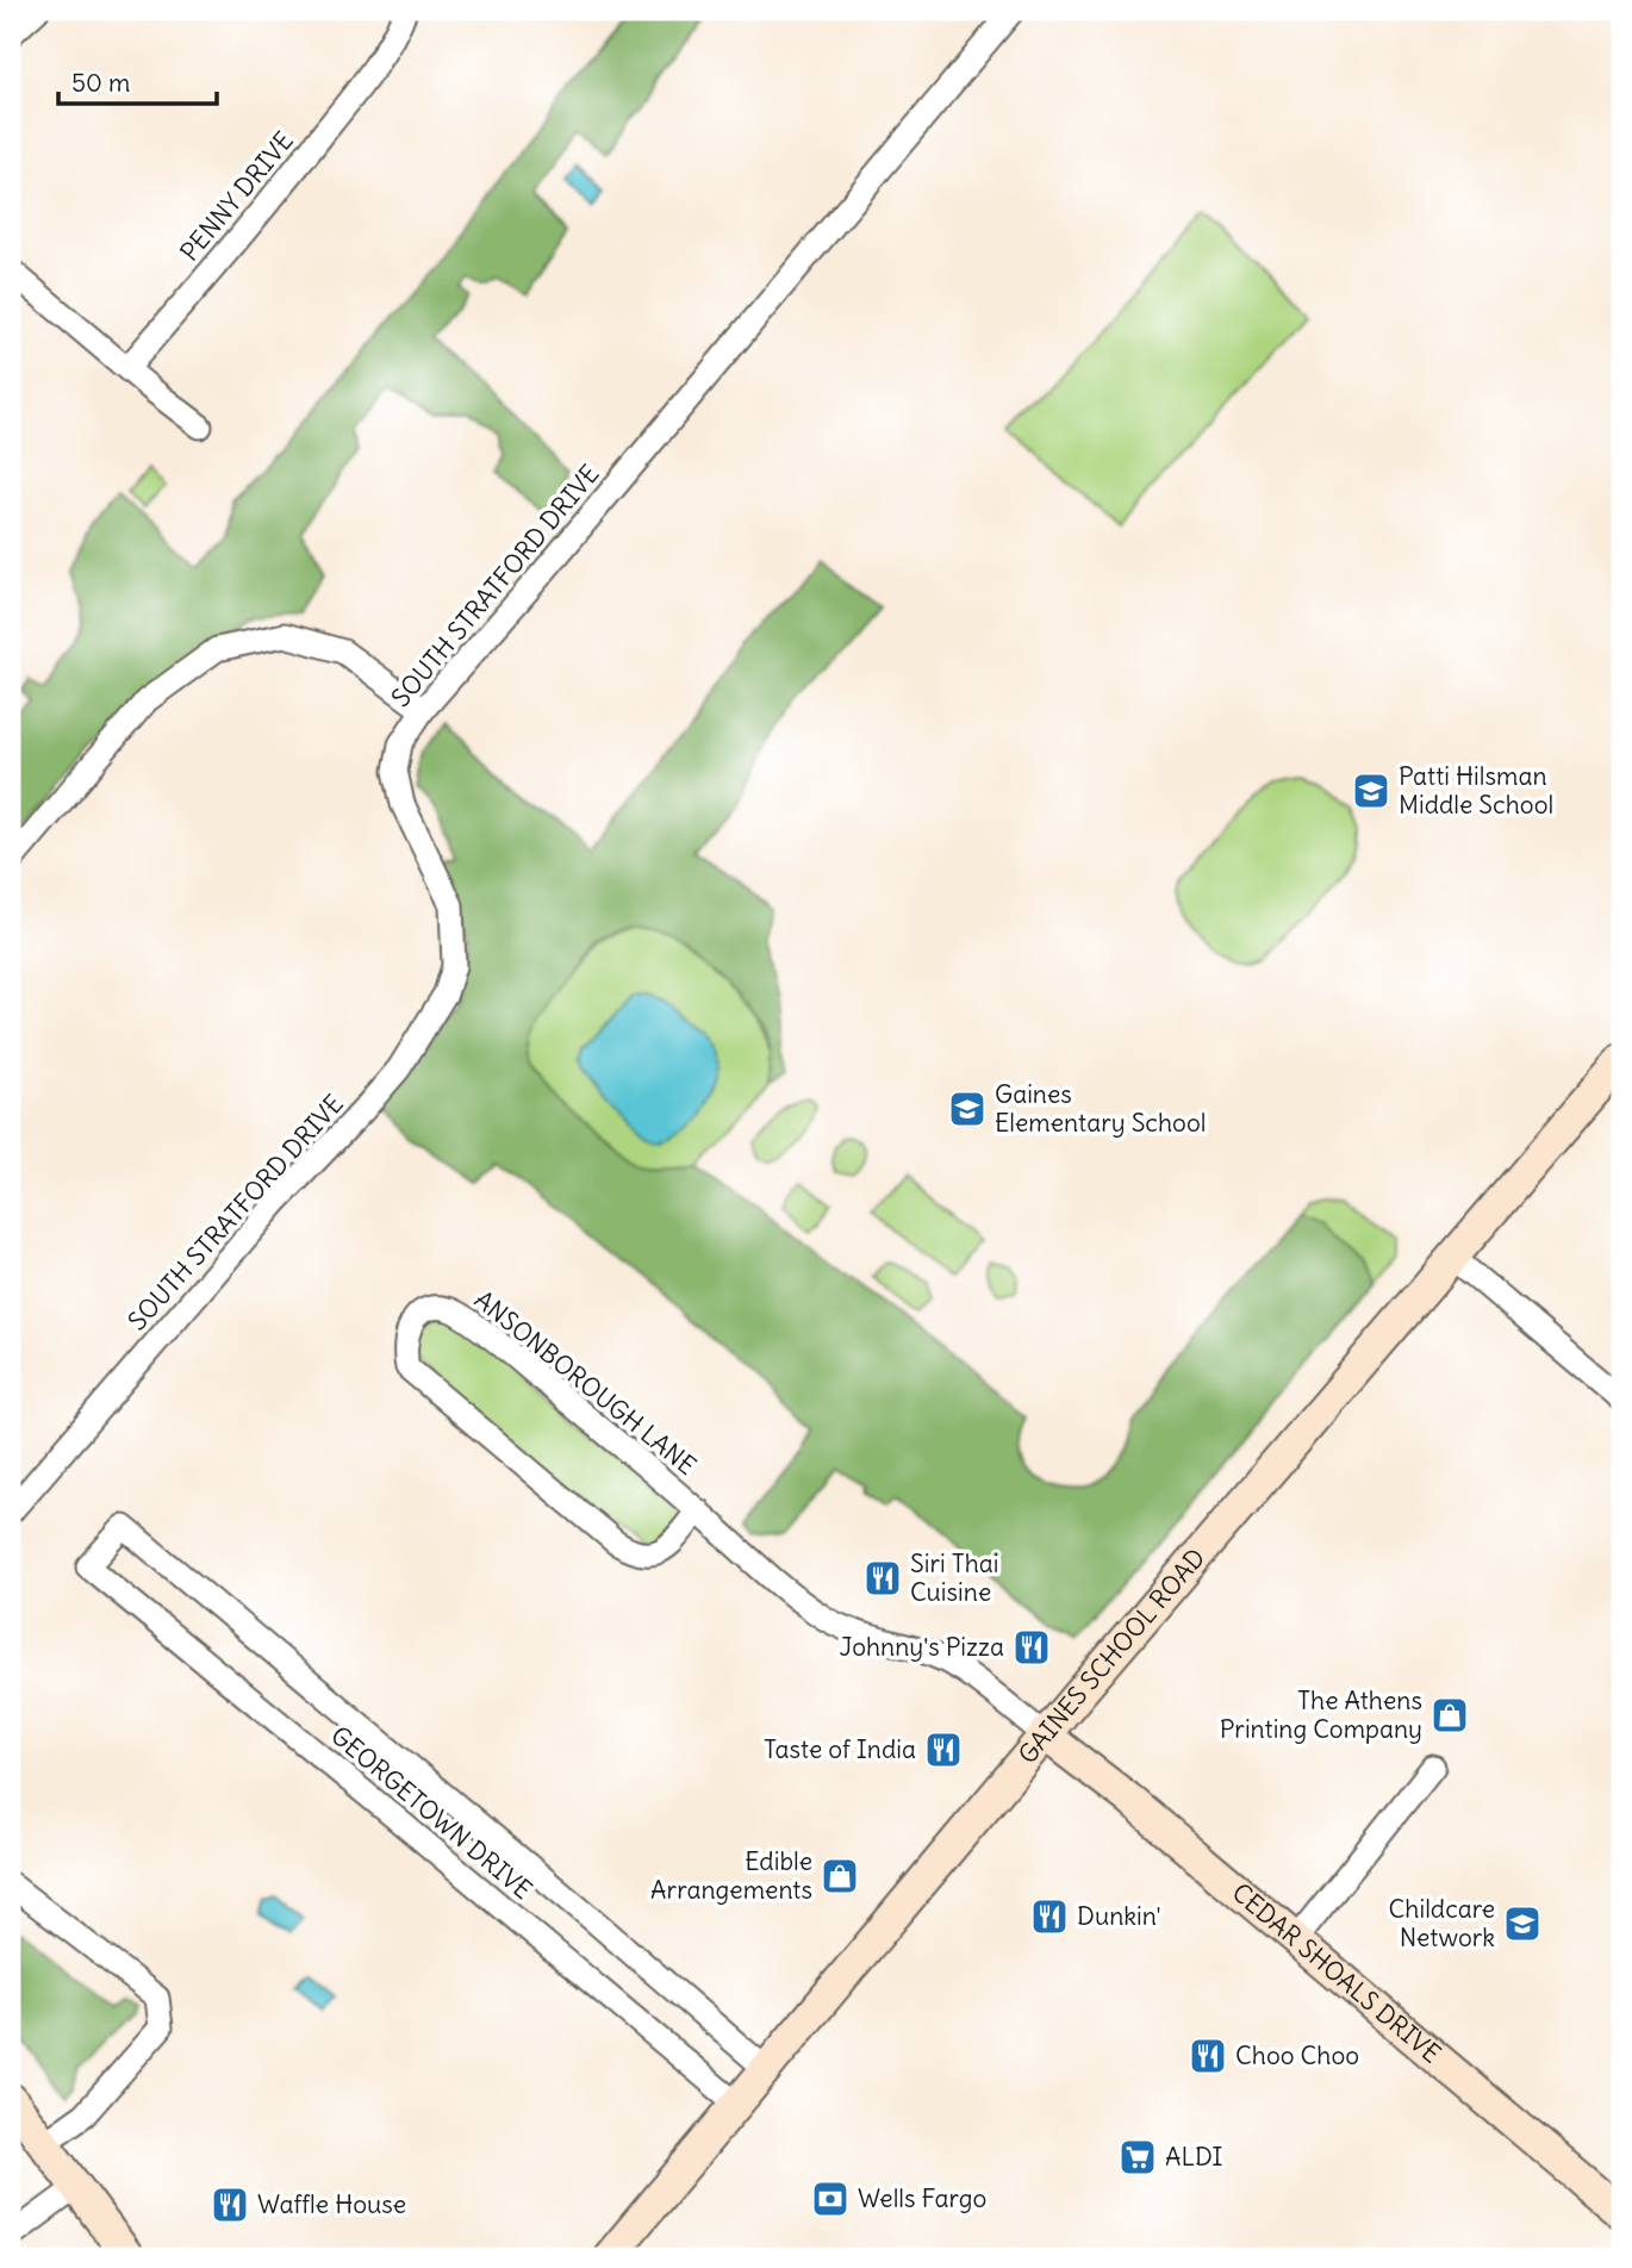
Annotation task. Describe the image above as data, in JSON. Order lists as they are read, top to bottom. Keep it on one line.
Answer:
{"streets":{"main road":["GAINES SCHOOL ROAD","CEDAR SHOALS DRIVE"],"street":["PENNY DRIVE","SOUTH STRATFORD DRIVE","ANSONBOROUGH LANE","GEORGETOWN DRIVE"]},"crossings":[["ANSONBOROUGH LANE","GAINES SCHOOL ROAD"],["ANSONBOROUGH LANE","CEDAR SHOALS DRIVE"],["GAINES SCHOOL ROAD","GEORGETOWN DRIVE"],["GAINES SCHOOL ROAD","CEDAR SHOALS DRIVE"]],"places":{"school or university":["Patti Hilsman Middle School","Gaines Elementary School","Childcare Network"],"restaurant":["Siri Thai Cuisine","Johnny's Pizza","Taste of India","Dunkin'","Choo Choo","Waffle House"],"shop":["The Athens Printing Company","Edible Arrangements"],"supermarket":["ALDI"],"bank":["Wells Fargo"]},"scale_bar":"50 m"}
